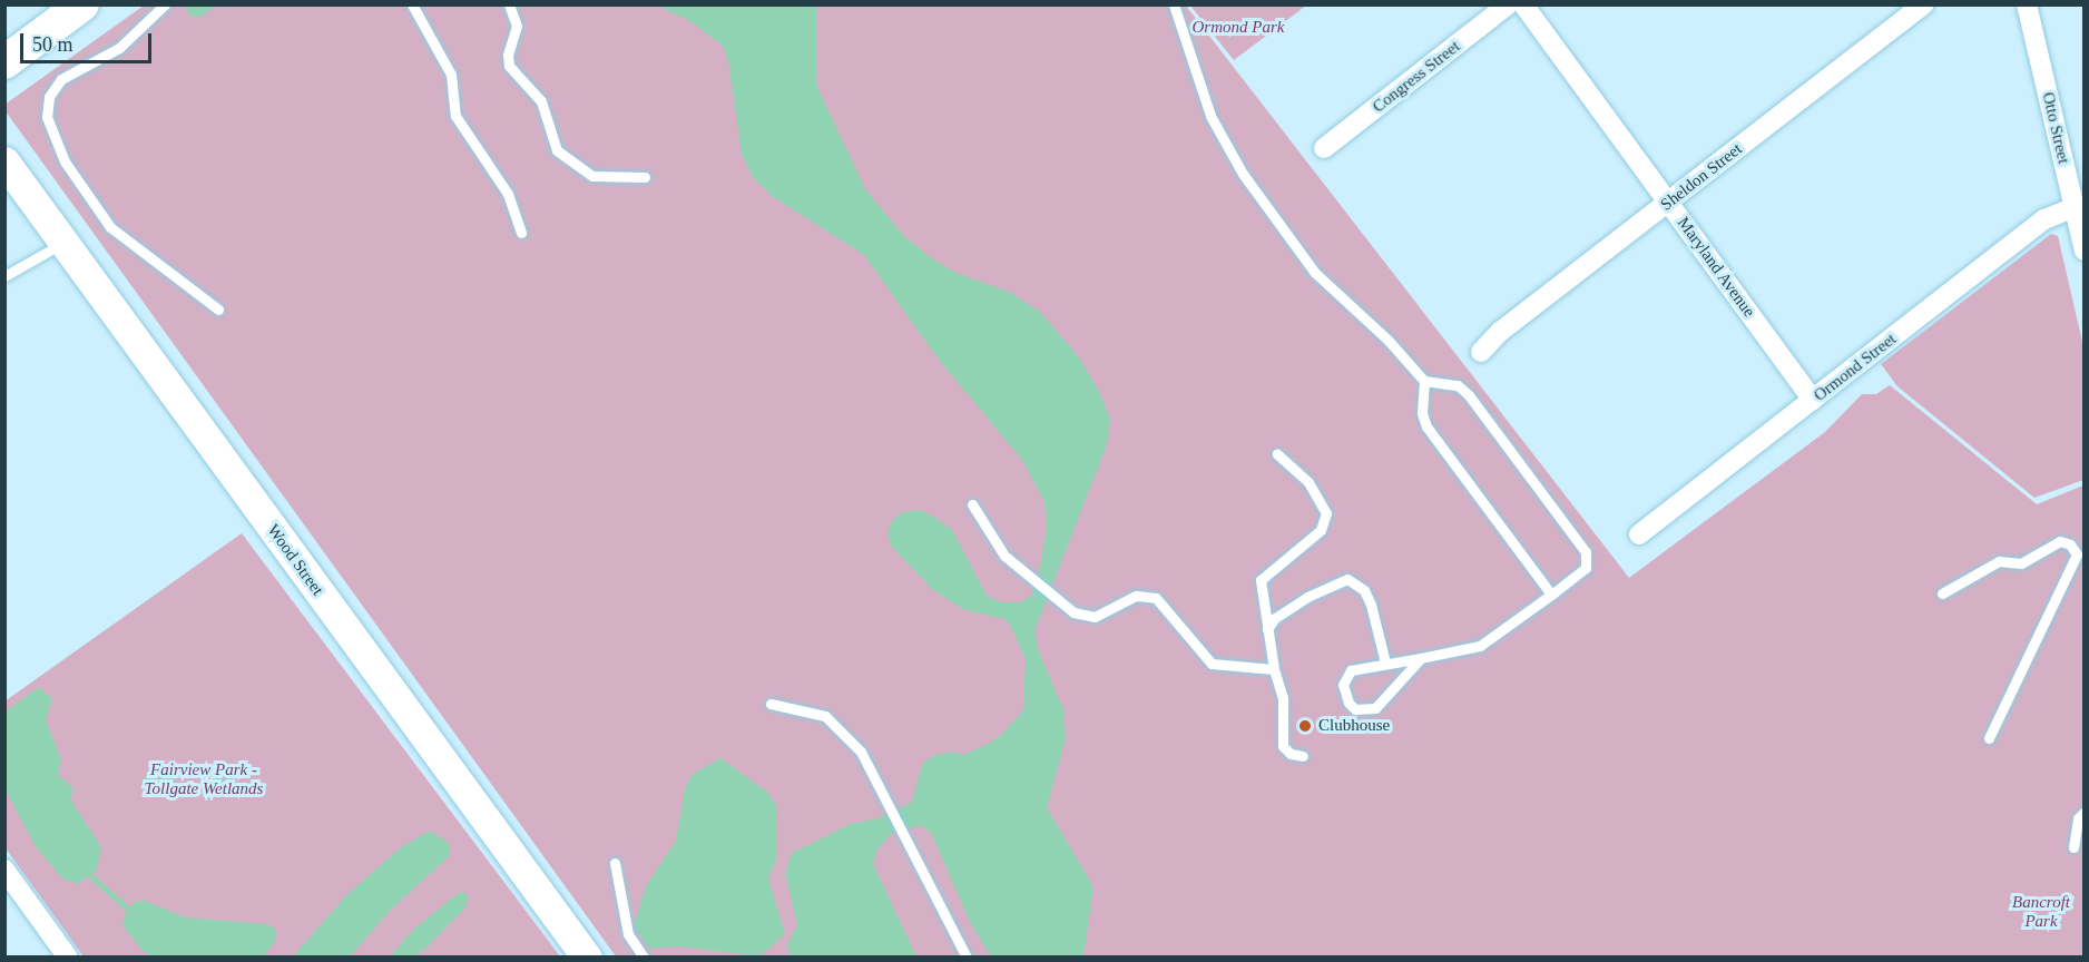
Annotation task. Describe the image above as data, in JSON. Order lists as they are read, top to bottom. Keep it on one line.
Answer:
{"streets":{"street":["Congress Street","Otto Street","Sheldon Street","Maryland Avenue","Ormond Street","Wood Street"]},"crossings":[["Otto Street","Ormond Street"],["Sheldon Street","Maryland Avenue"],["Maryland Avenue","Ormond Street"]],"parks":["Ormond Park","Fairview Park - Tollgate Wetlands","Bancroft Park"],"places":["Clubhouse"],"scale_bar":"50 m"}
